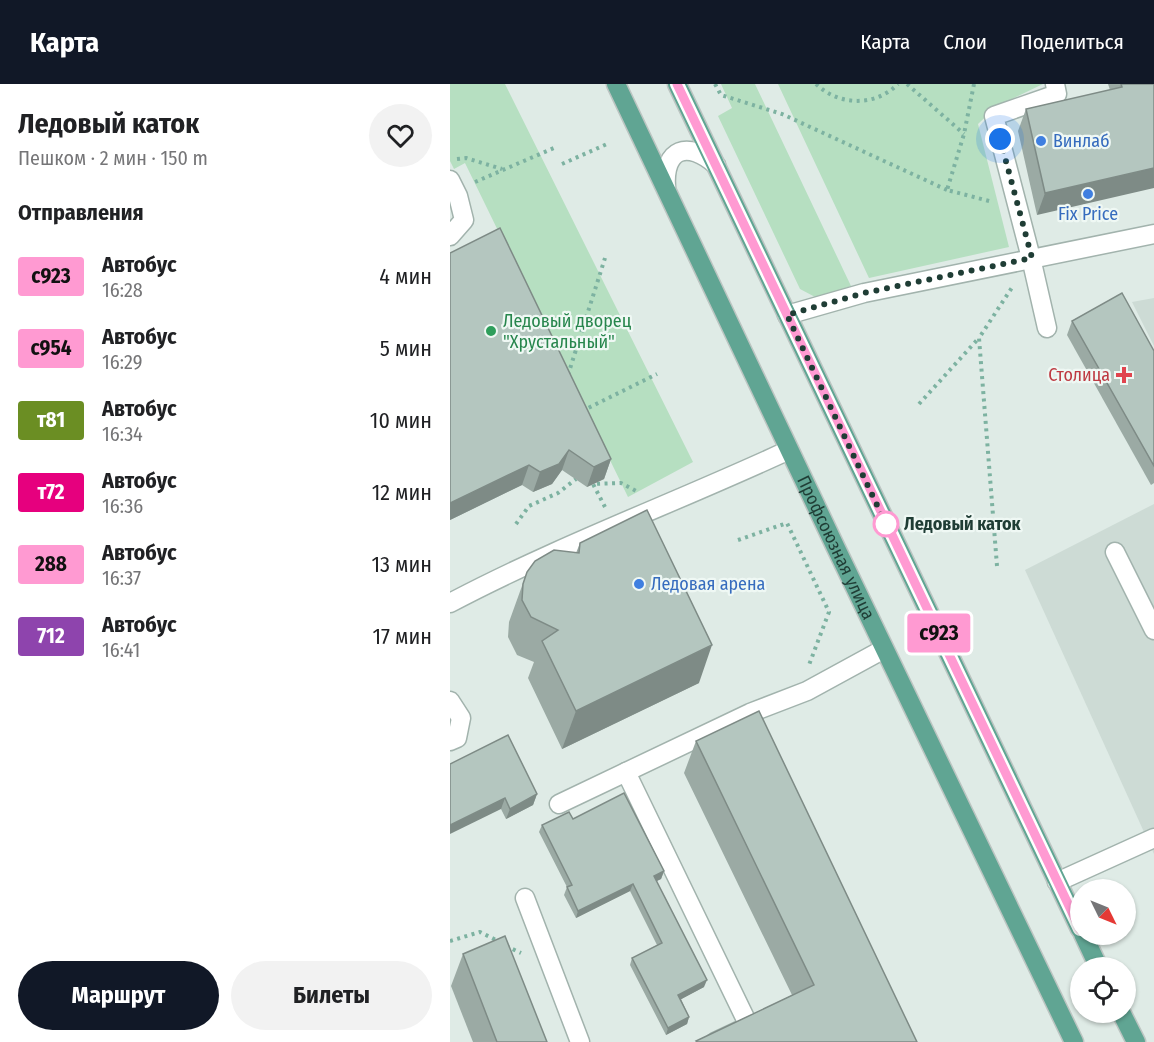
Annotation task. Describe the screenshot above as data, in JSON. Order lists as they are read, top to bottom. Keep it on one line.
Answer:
{"streets":{"main road":["Профсоюзная улица"]},"places":{"other":["Винлаб","Fix Price","Ледовый дворец \"Хрустальный\"","Ледовый каток","Ледовая арена"],"health":["Столица"]},"lines":["bus line с923"],"north":"bottom right","page":{"header":"Карта","nav":["Карта","Слои","Поделиться"],"heading":[["Ледовый каток","Пешком · 2 мин · 150 m"],"Отправления"],"on_map":"с923","list":[{"mark":"с923","name":"Автобус","note":"16:28","value":"4 мин"},{"mark":"с954","name":"Автобус","note":"16:29","value":"5 мин"},{"mark":"т81","name":"Автобус","note":"16:34","value":"10 мин"},{"mark":"т72","name":"Автобус","note":"16:36","value":"12 мин"},{"mark":"288","name":"Автобус","note":"16:37","value":"13 мин"},{"mark":"712","name":"Автобус","note":"16:41","value":"17 мин"}],"buttons":["Маршрут","Билеты"]}}
